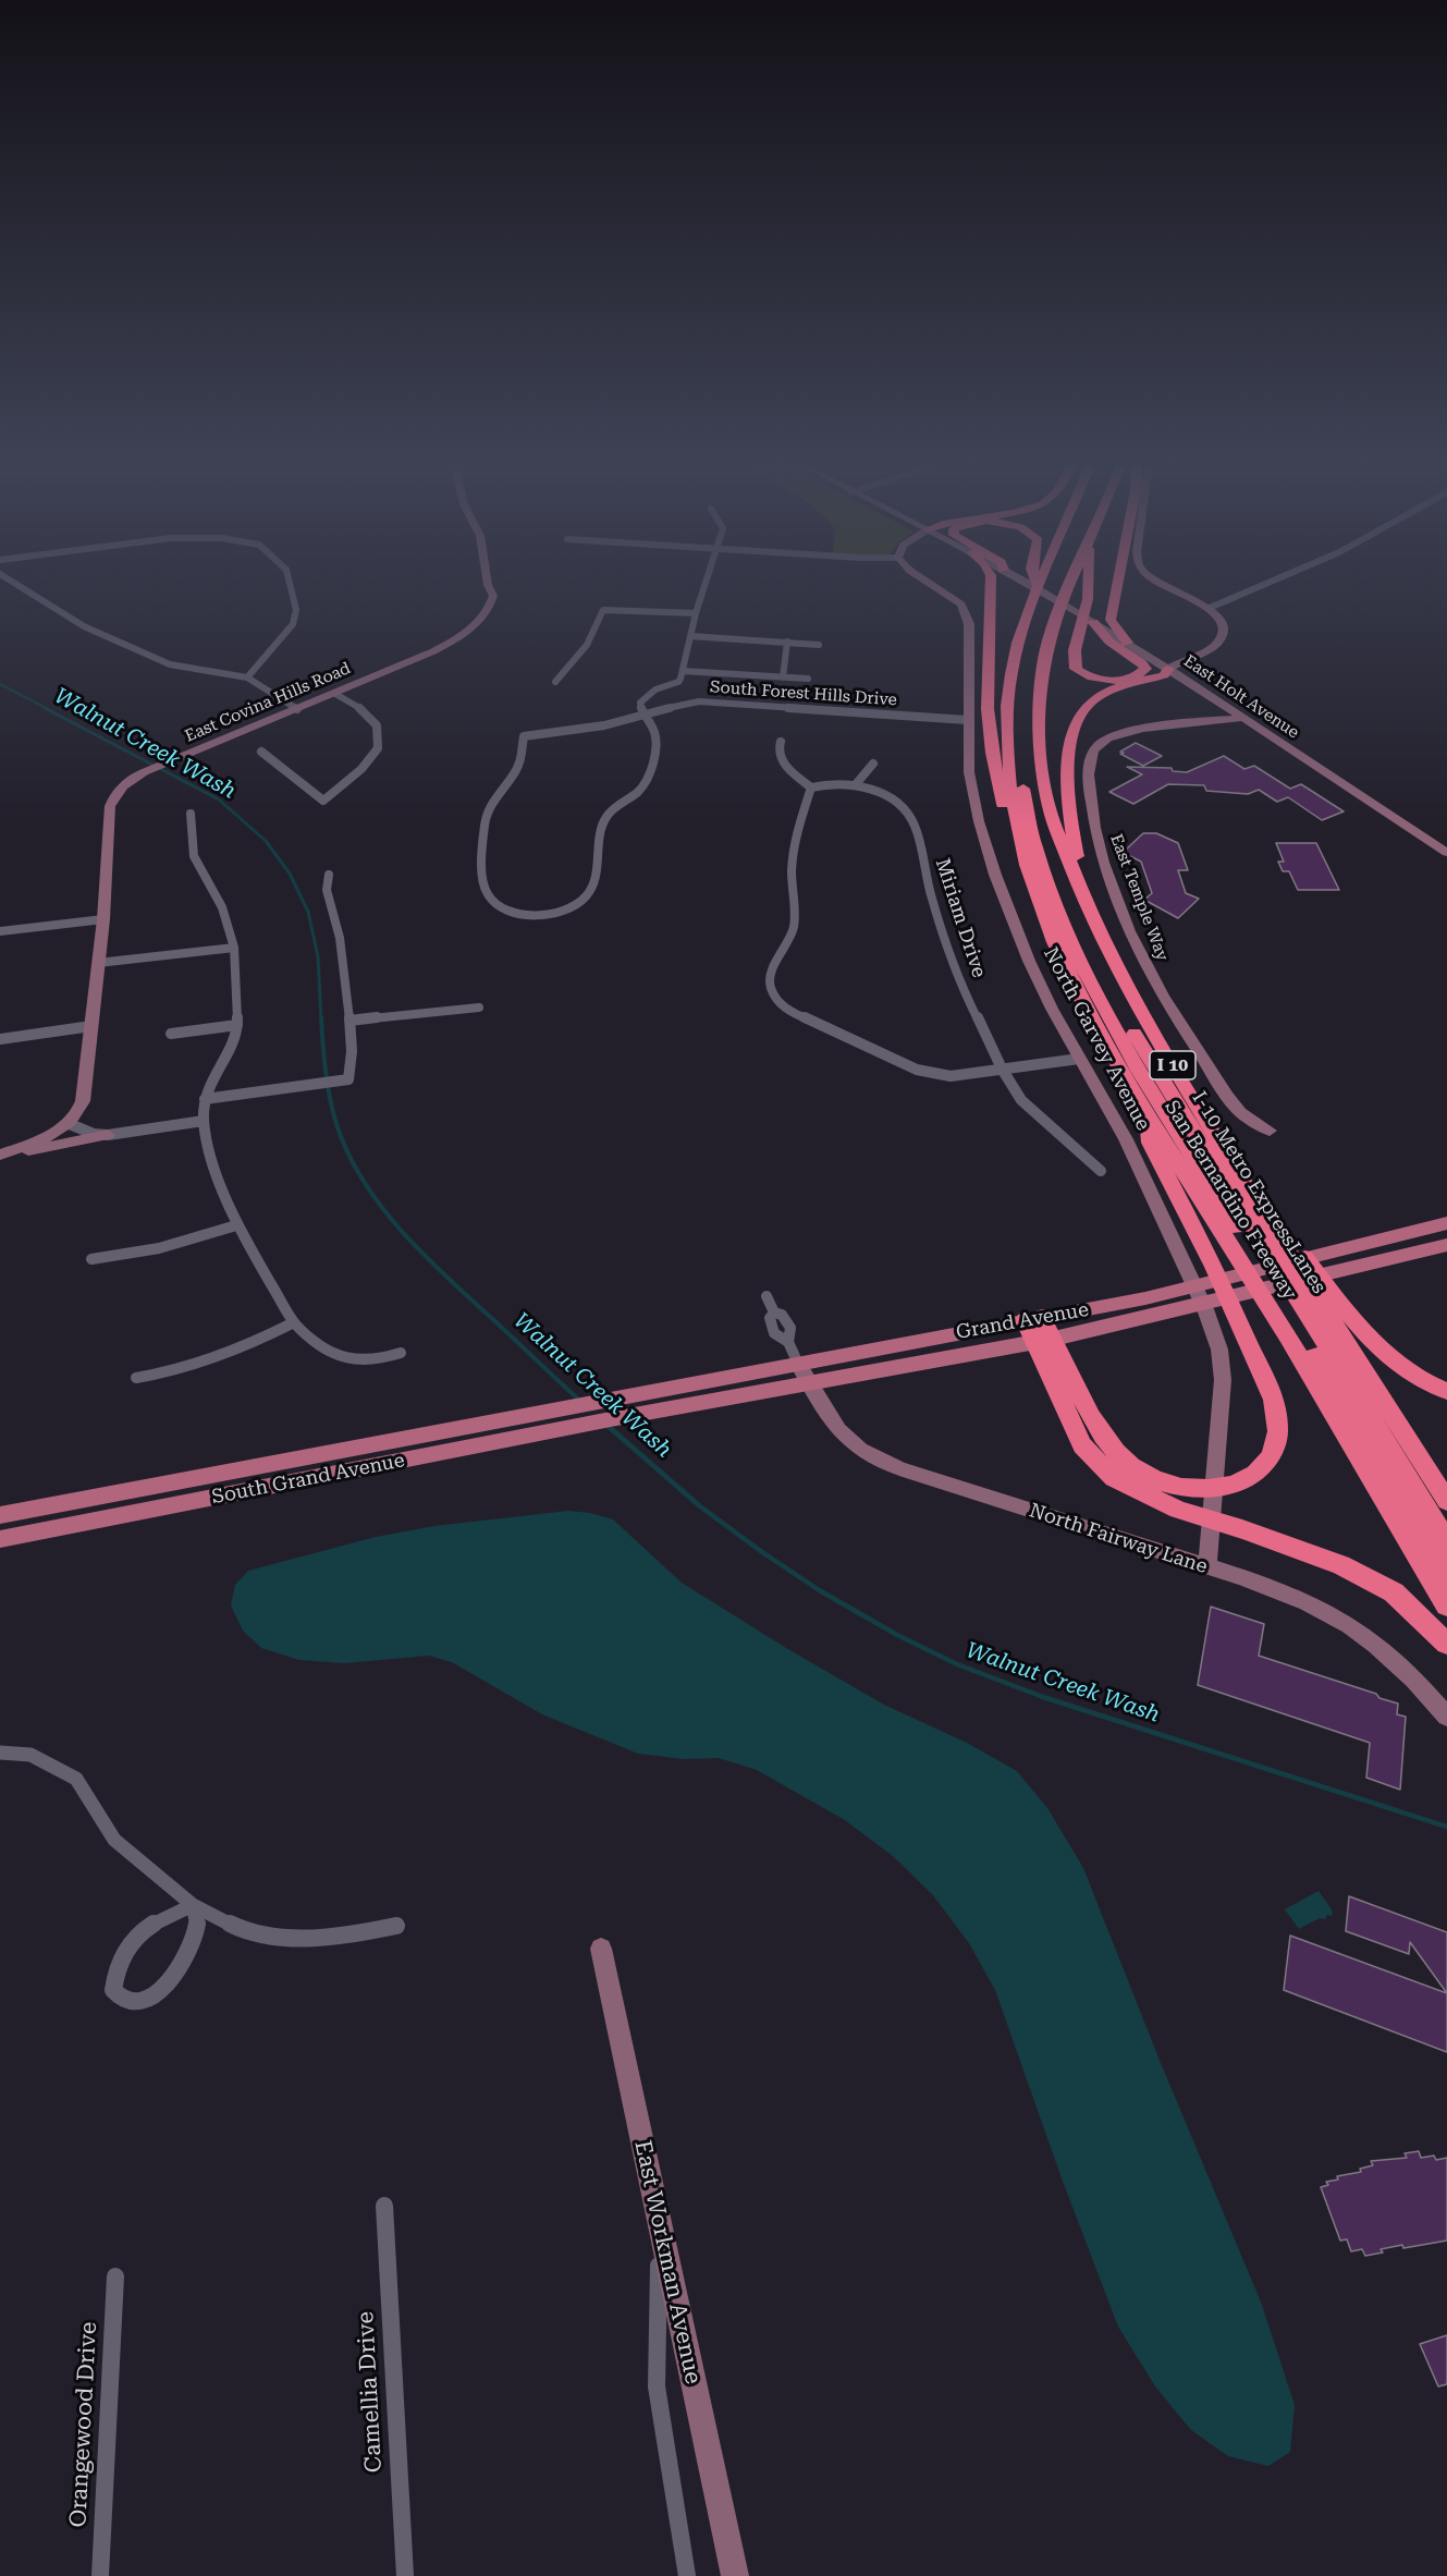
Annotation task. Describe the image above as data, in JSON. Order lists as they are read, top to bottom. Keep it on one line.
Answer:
{"streets":{"highway":["I 10","I-10 Metro ExpressLanes","San Bernardino Freeway"],"main road":["Grand Avenue","South Grand Avenue"],"street":["South Forest Hills Drive","East Holt Avenue","East Covina Hills Road","East Temple Way","Miriam Drive","North Garvey Avenue","North Fairway Lane","East Workman Avenue","Camellia Drive","Orangewood Drive"]},"crossings":[["South Forest Hills Drive","North Garvey Avenue"],["East Holt Avenue","East Temple Way"],["North Garvey Avenue","North Fairway Lane"],["I-10 Metro ExpressLanes","San Bernardino Freeway"],["Grand Avenue","South Grand Avenue"],["Grand Avenue","North Fairway Lane"]],"water":["Walnut Creek Wash"]}
